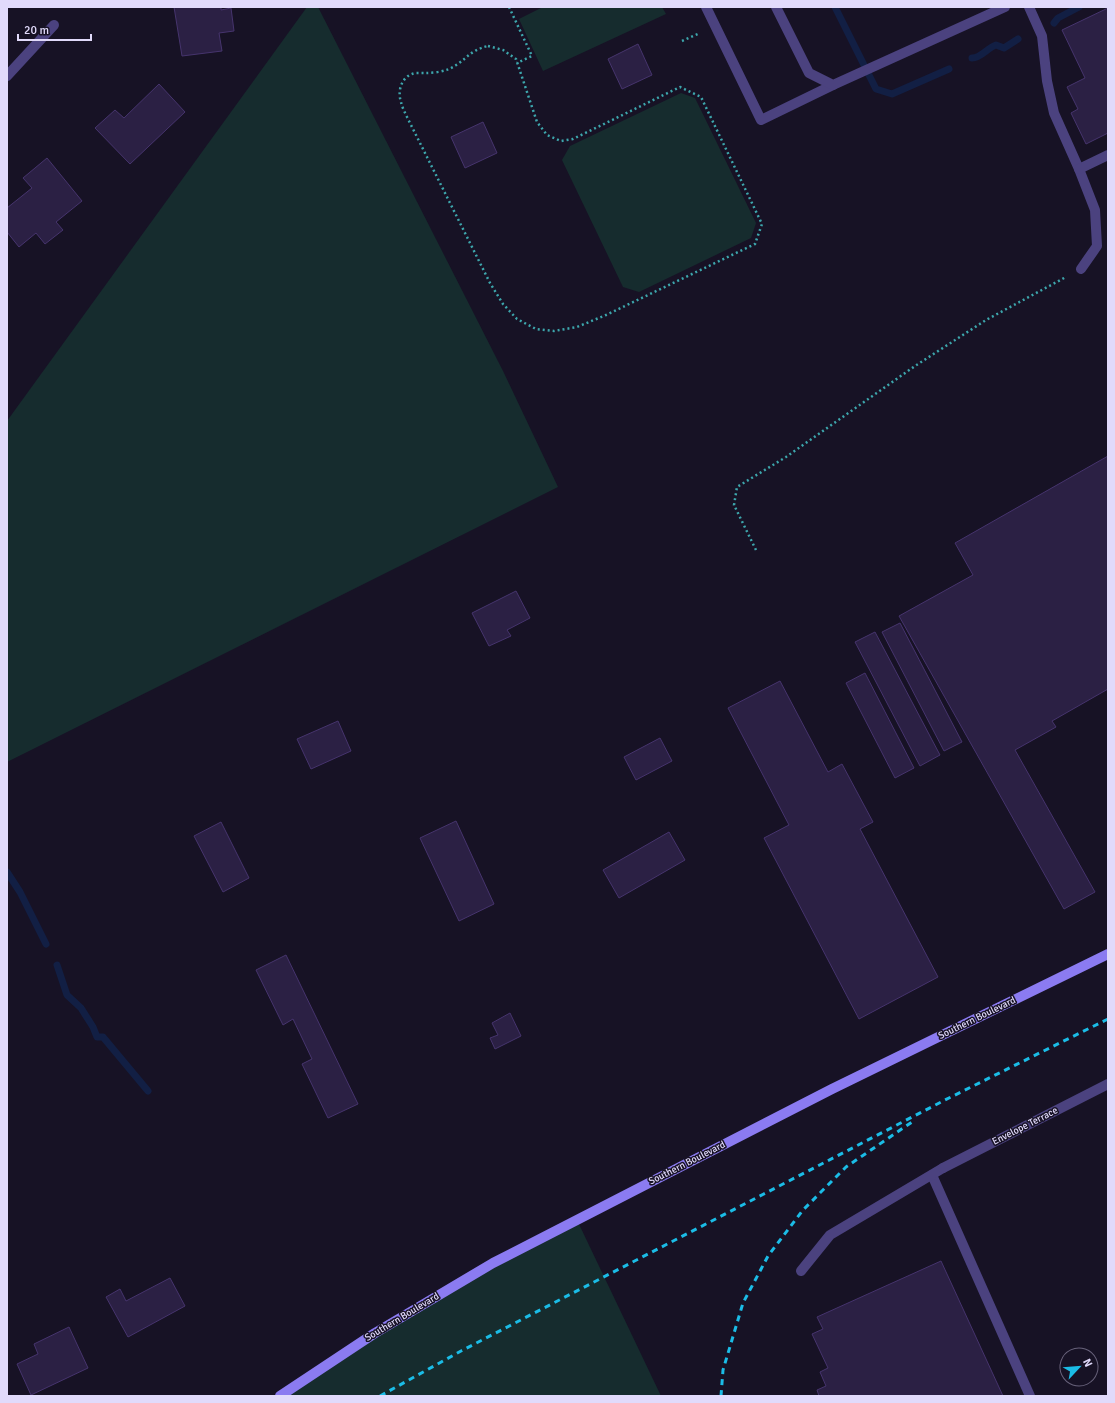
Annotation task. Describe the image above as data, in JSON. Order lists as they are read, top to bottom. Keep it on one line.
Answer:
{"streets":{"street":["Southern Boulevard","Envelope Terrace"]},"scale_bar":"20 m","north":"top right"}
